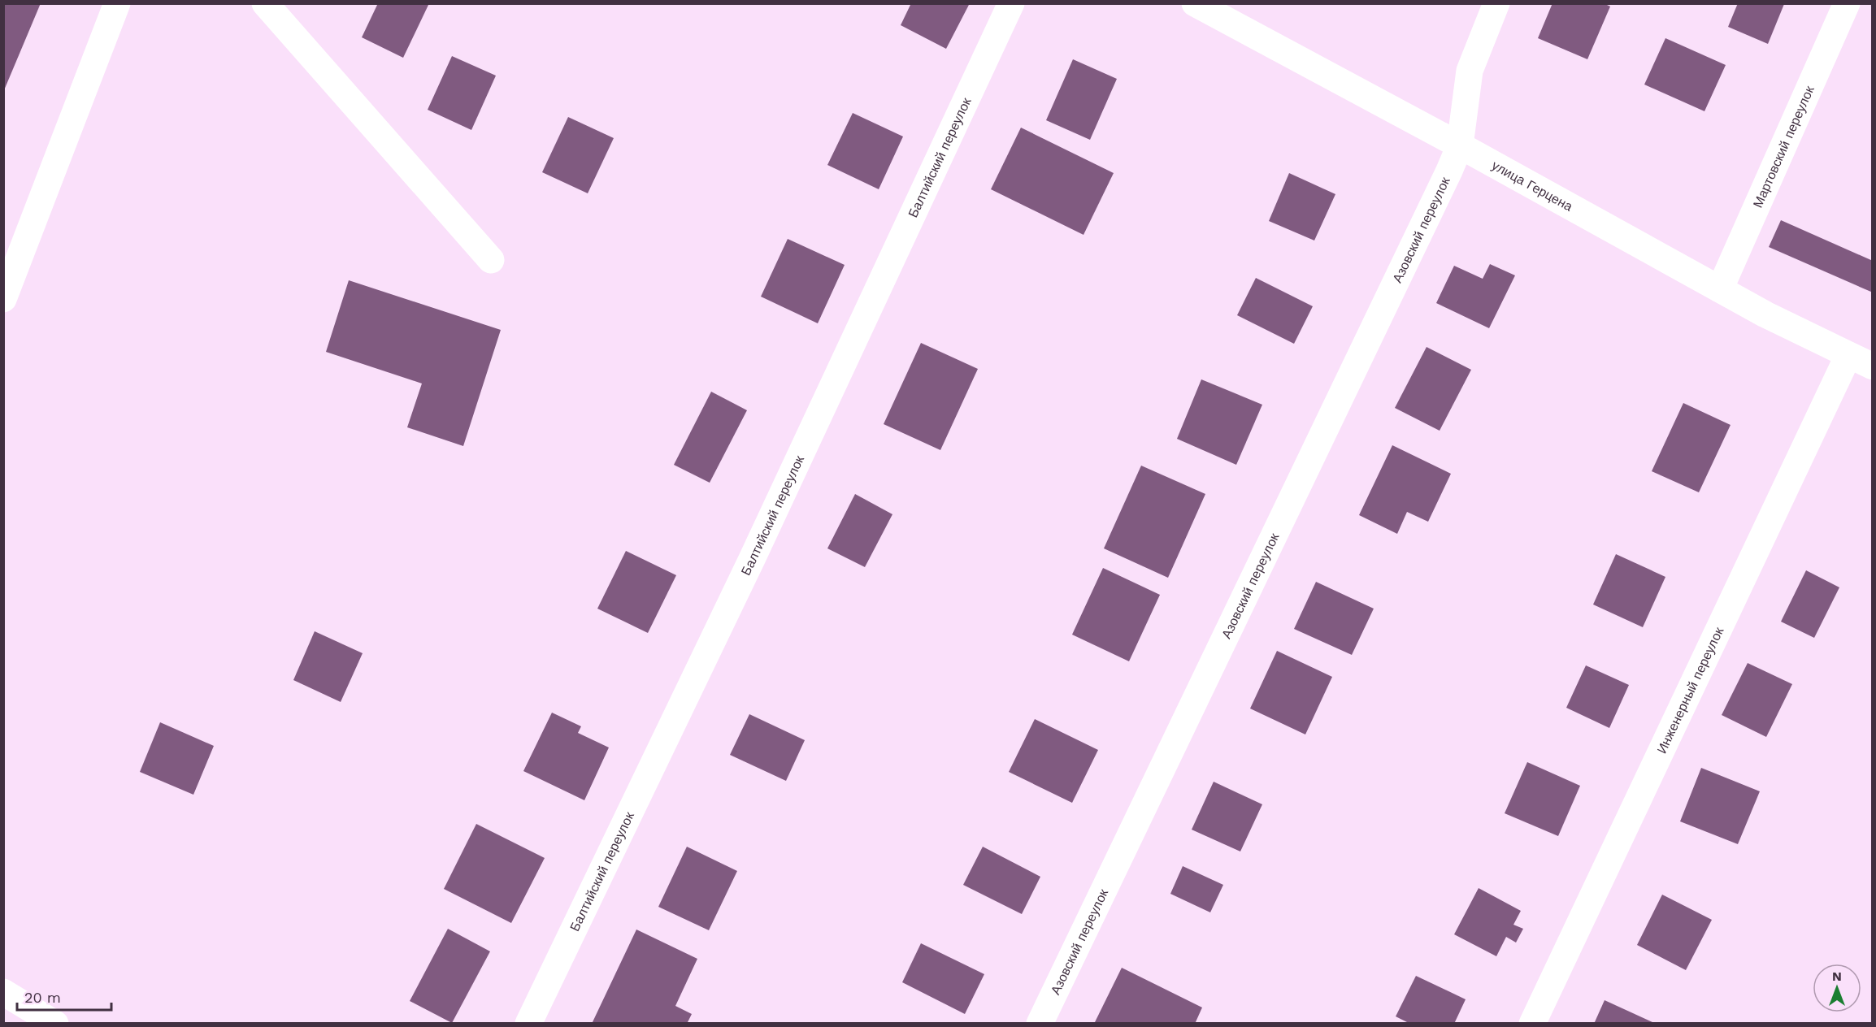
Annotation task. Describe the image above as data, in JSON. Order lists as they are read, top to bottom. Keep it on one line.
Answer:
{"streets":{"street":["Мартовский переулок","Балтийский переулок","улица Герцена","Азовский переулок","Инженерный переулок"]},"crossings":[["Мартовский переулок","улица Герцена"],["улица Герцена","Азовский переулок"],["улица Герцена","Инженерный переулок"]],"scale_bar":"20 m","north":"top"}
